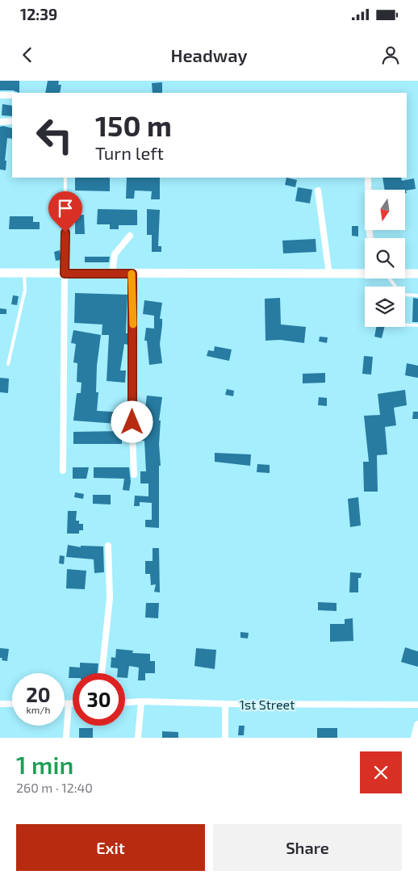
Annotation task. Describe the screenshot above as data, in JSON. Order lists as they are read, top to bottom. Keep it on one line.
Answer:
{"streets":{"street":["1st Street"]},"north":"bottom","page":{"status":"12:39","header":"Headway","turn":["150 m","Turn left"],"speed":"20 km/h","limit":"30","heading":["1 min","260 m · 12:40"],"buttons":["Exit","Share"]}}
